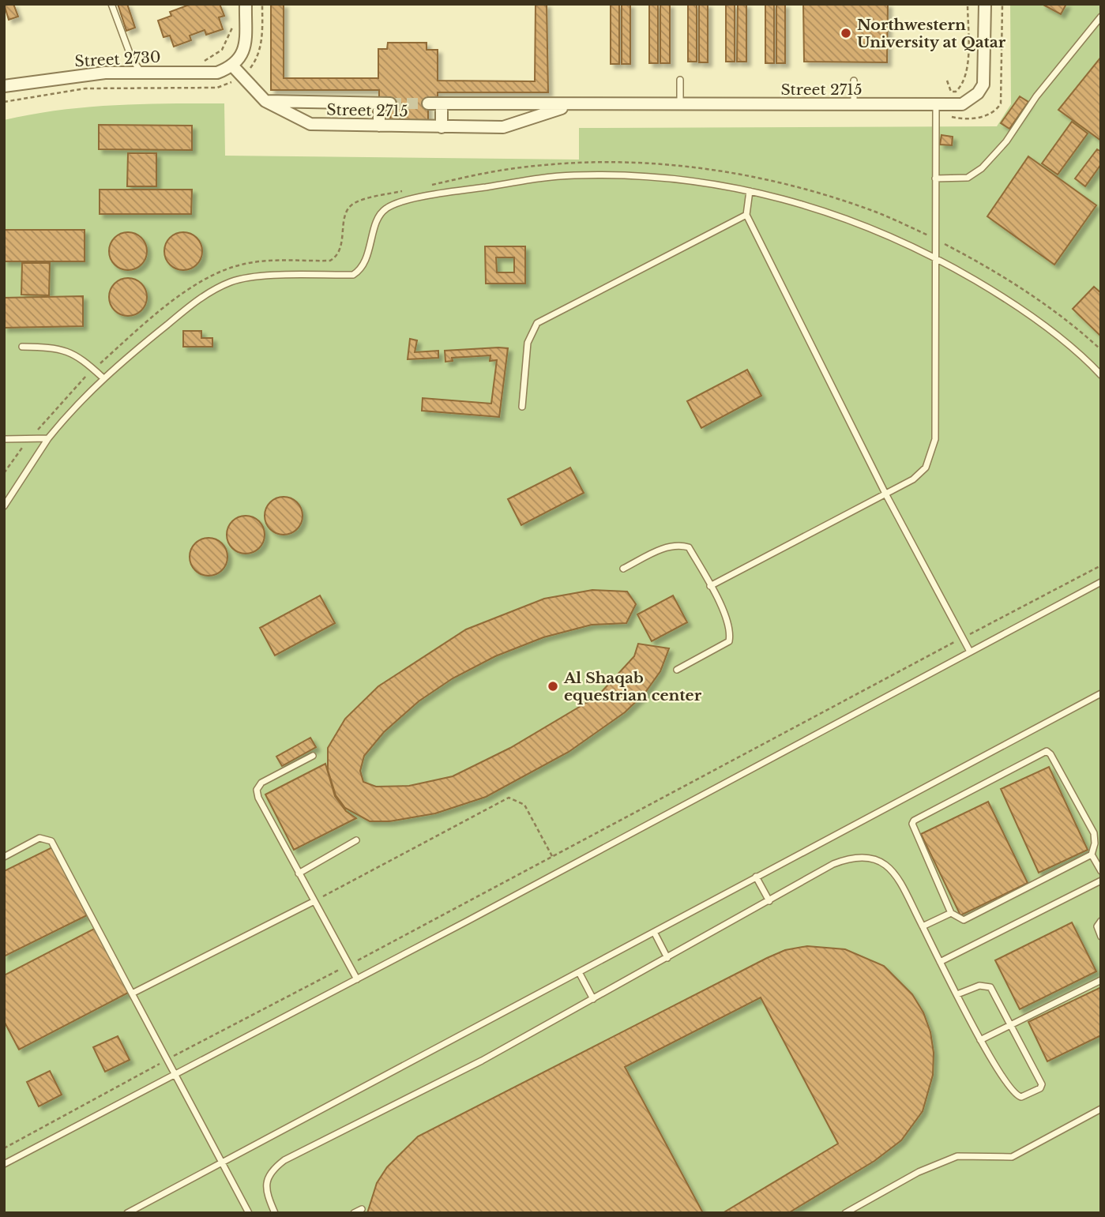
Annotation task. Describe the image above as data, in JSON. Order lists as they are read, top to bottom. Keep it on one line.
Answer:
{"streets":{"street":["Street 2730","Street 2715"]},"crossings":[["Street 2730","Street 2715"]],"places":["Northwestern University at Qatar","Al Shaqab equestrian center"]}
